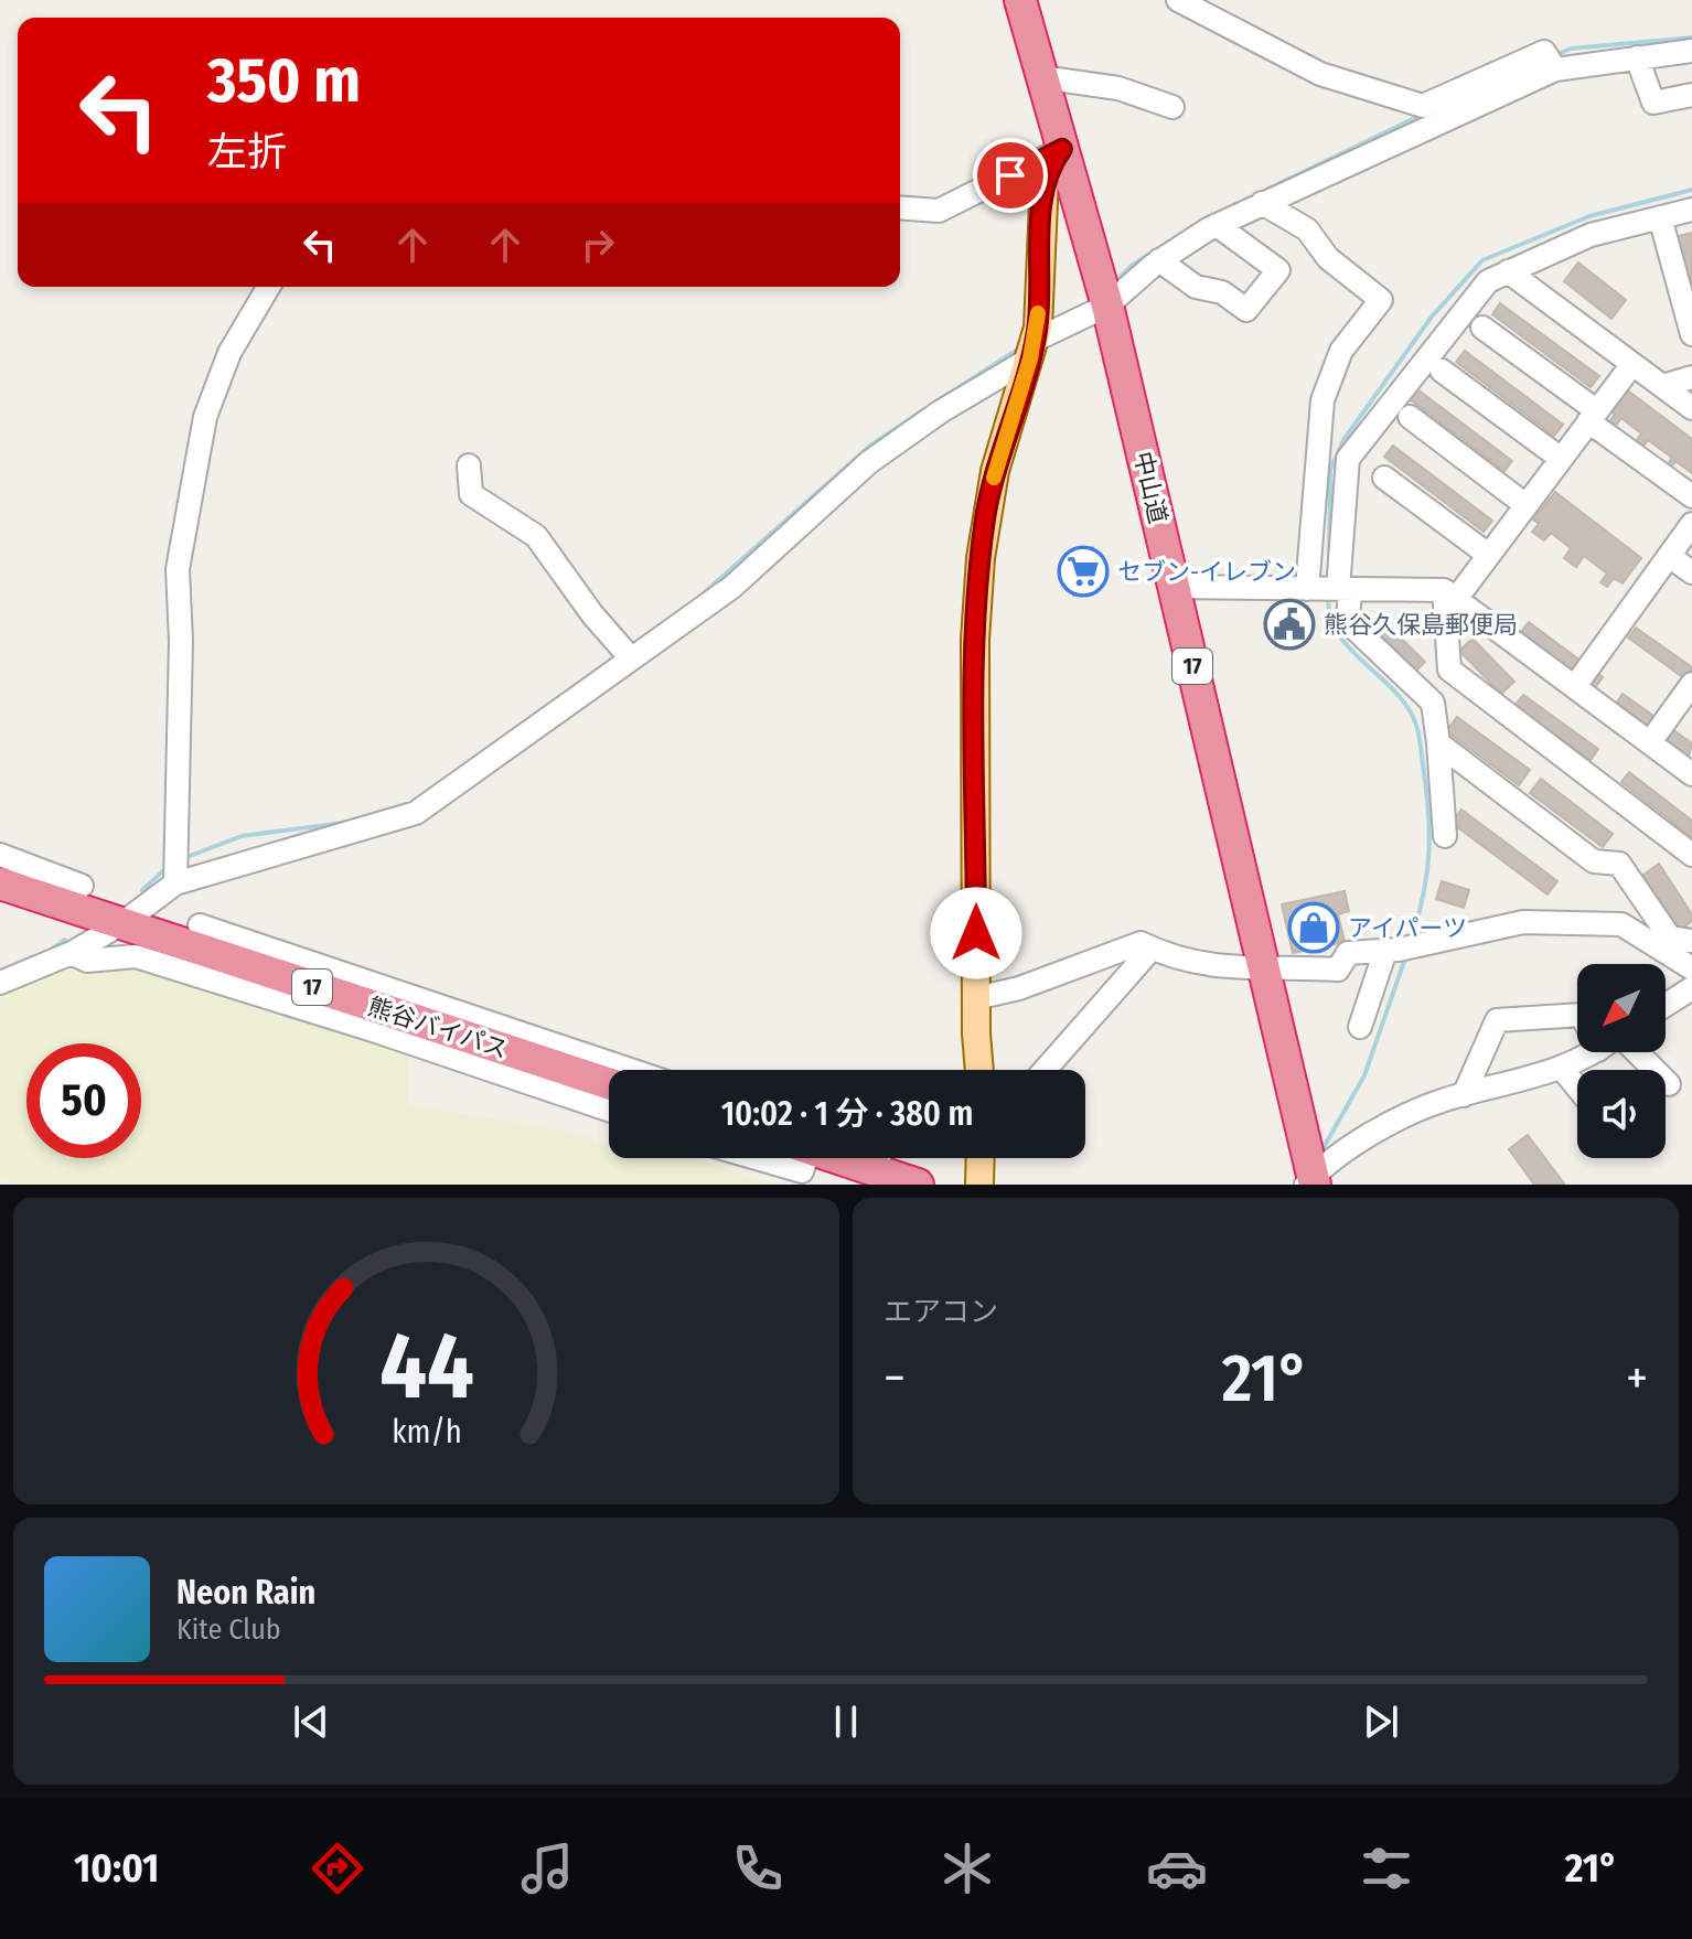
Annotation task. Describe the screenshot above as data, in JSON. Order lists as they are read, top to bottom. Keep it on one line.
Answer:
{"streets":{"highway":["中山道","17","熊谷バイパス"]},"places":{"supermarket":["セブン-イレブン"],"public building":["熊谷久保島郵便局"],"shop":["アイパーツ"]},"north":"bottom left","page":{"turn":["350 m","左折"],"limit":"50","trip":"10:02 · 1 分 · 380 m","tile":"エアコン","heat":["−","21°","+"],"song":["Neon Rain","Kite Club"],"tabs":["10:01","21°"],"gauge":["44","km/h"]}}
